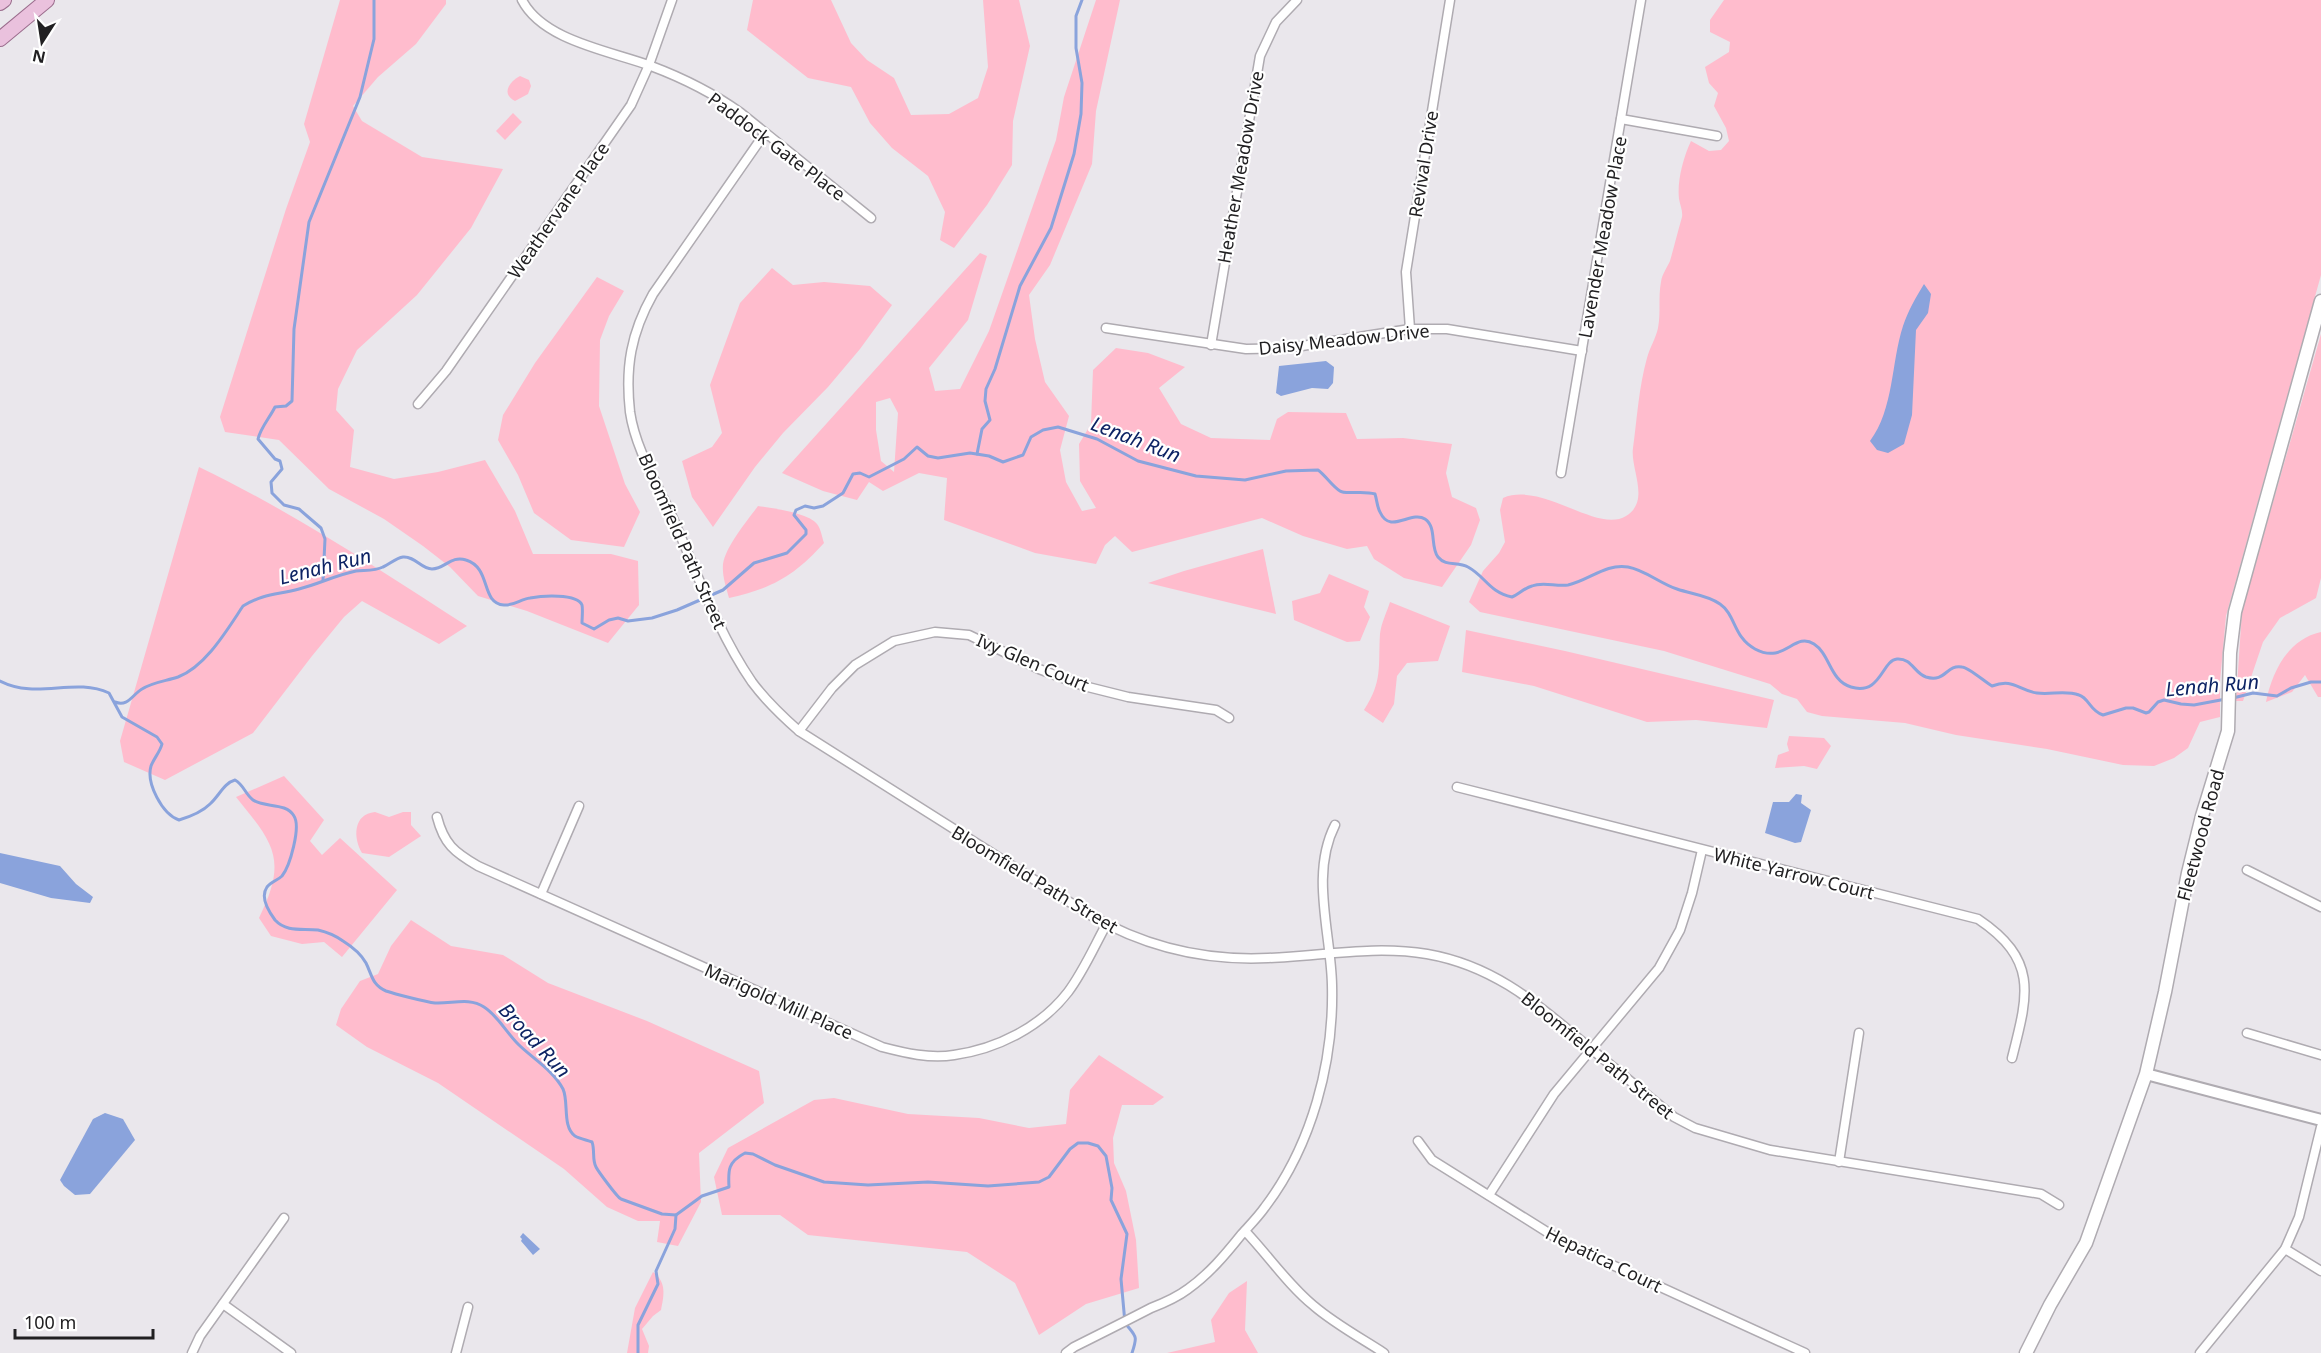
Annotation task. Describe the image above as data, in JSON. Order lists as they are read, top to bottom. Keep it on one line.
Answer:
{"streets":{"main road":["Fleetwood Road"],"street":["Paddock Gate Place","Revival Drive","Heather Meadow Drive","Weathervane Place","Lavender Meadow Place","Daisy Meadow Drive","Bloomfield Path Street","Ivy Glen Court","White Yarrow Court","Marigold Mill Place","Hepatica Court"]},"crossings":[["Paddock Gate Place","Weathervane Place"],["Paddock Gate Place","Bloomfield Path Street"],["Revival Drive","Daisy Meadow Drive"],["Heather Meadow Drive","Daisy Meadow Drive"],["Lavender Meadow Place","Daisy Meadow Drive"],["Bloomfield Path Street","Ivy Glen Court"],["Bloomfield Path Street","Marigold Mill Place"]],"water":["Lenah Run","Broad Run"],"scale_bar":"100 m","north":"bottom"}
